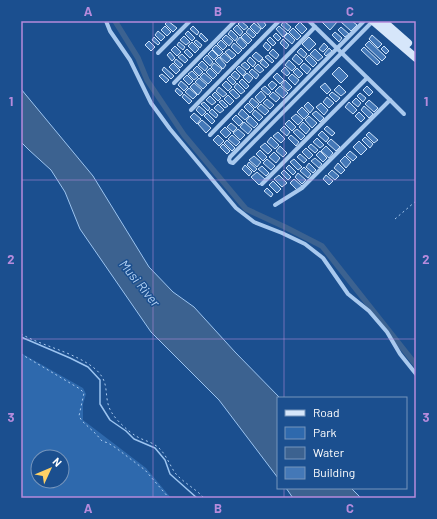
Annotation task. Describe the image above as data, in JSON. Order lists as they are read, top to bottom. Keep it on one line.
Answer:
{"water":["Musi River"],"legend":["Road","Park","Water","Building"],"north":"top right","grid":{"columns":["A","B","C"],"rows":["1","2","3"]}}
